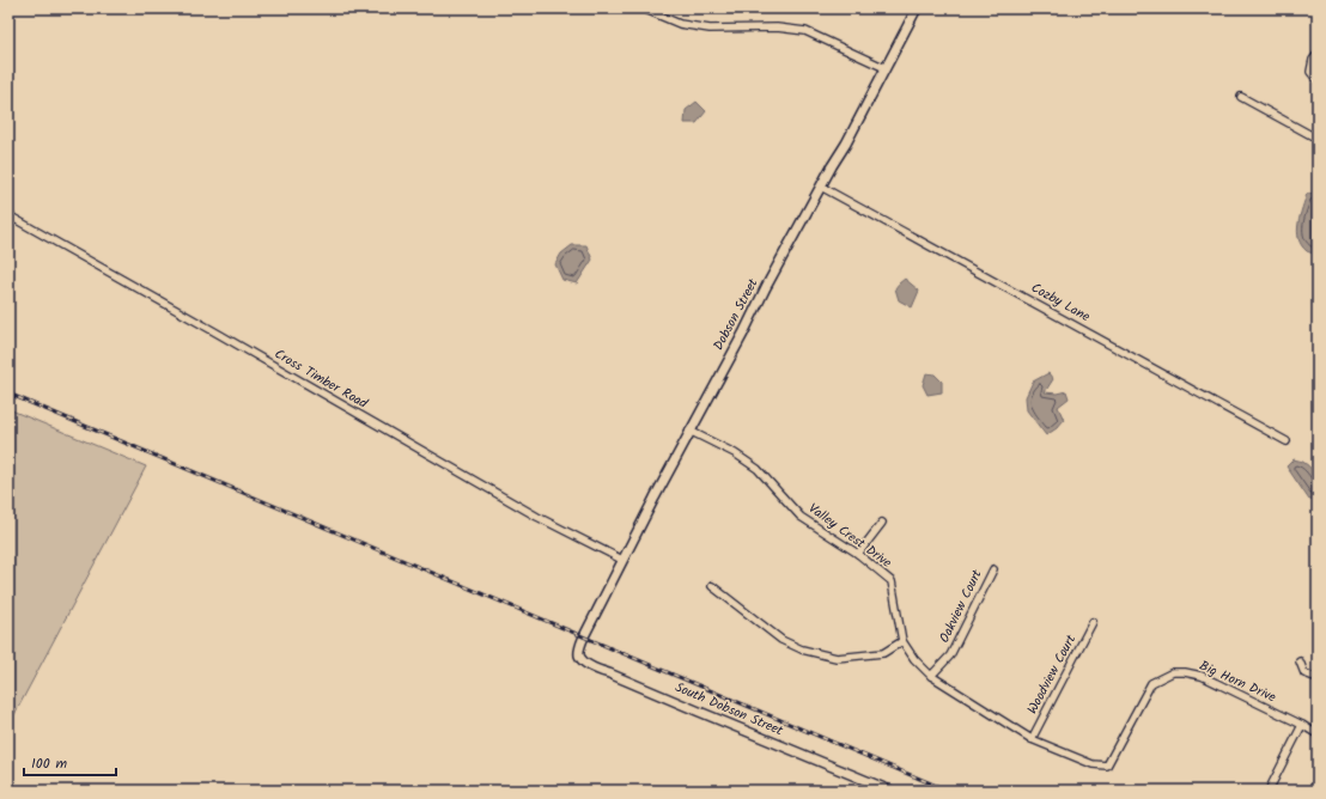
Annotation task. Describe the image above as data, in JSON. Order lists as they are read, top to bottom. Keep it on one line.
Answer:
{"streets":{"street":["Cozby Lane","Dobson Street","Cross Timber Road","Valley Crest Drive","Oakview Court","Woodview Court","Big Horn Drive","South Dobson Street"]},"crossings":[["Cozby Lane","Dobson Street"],["Dobson Street","Cross Timber Road"],["Dobson Street","Valley Crest Drive"],["Dobson Street","South Dobson Street"],["Valley Crest Drive","Oakview Court"],["Valley Crest Drive","Woodview Court"],["Valley Crest Drive","Big Horn Drive"]],"scale_bar":"100 m"}
